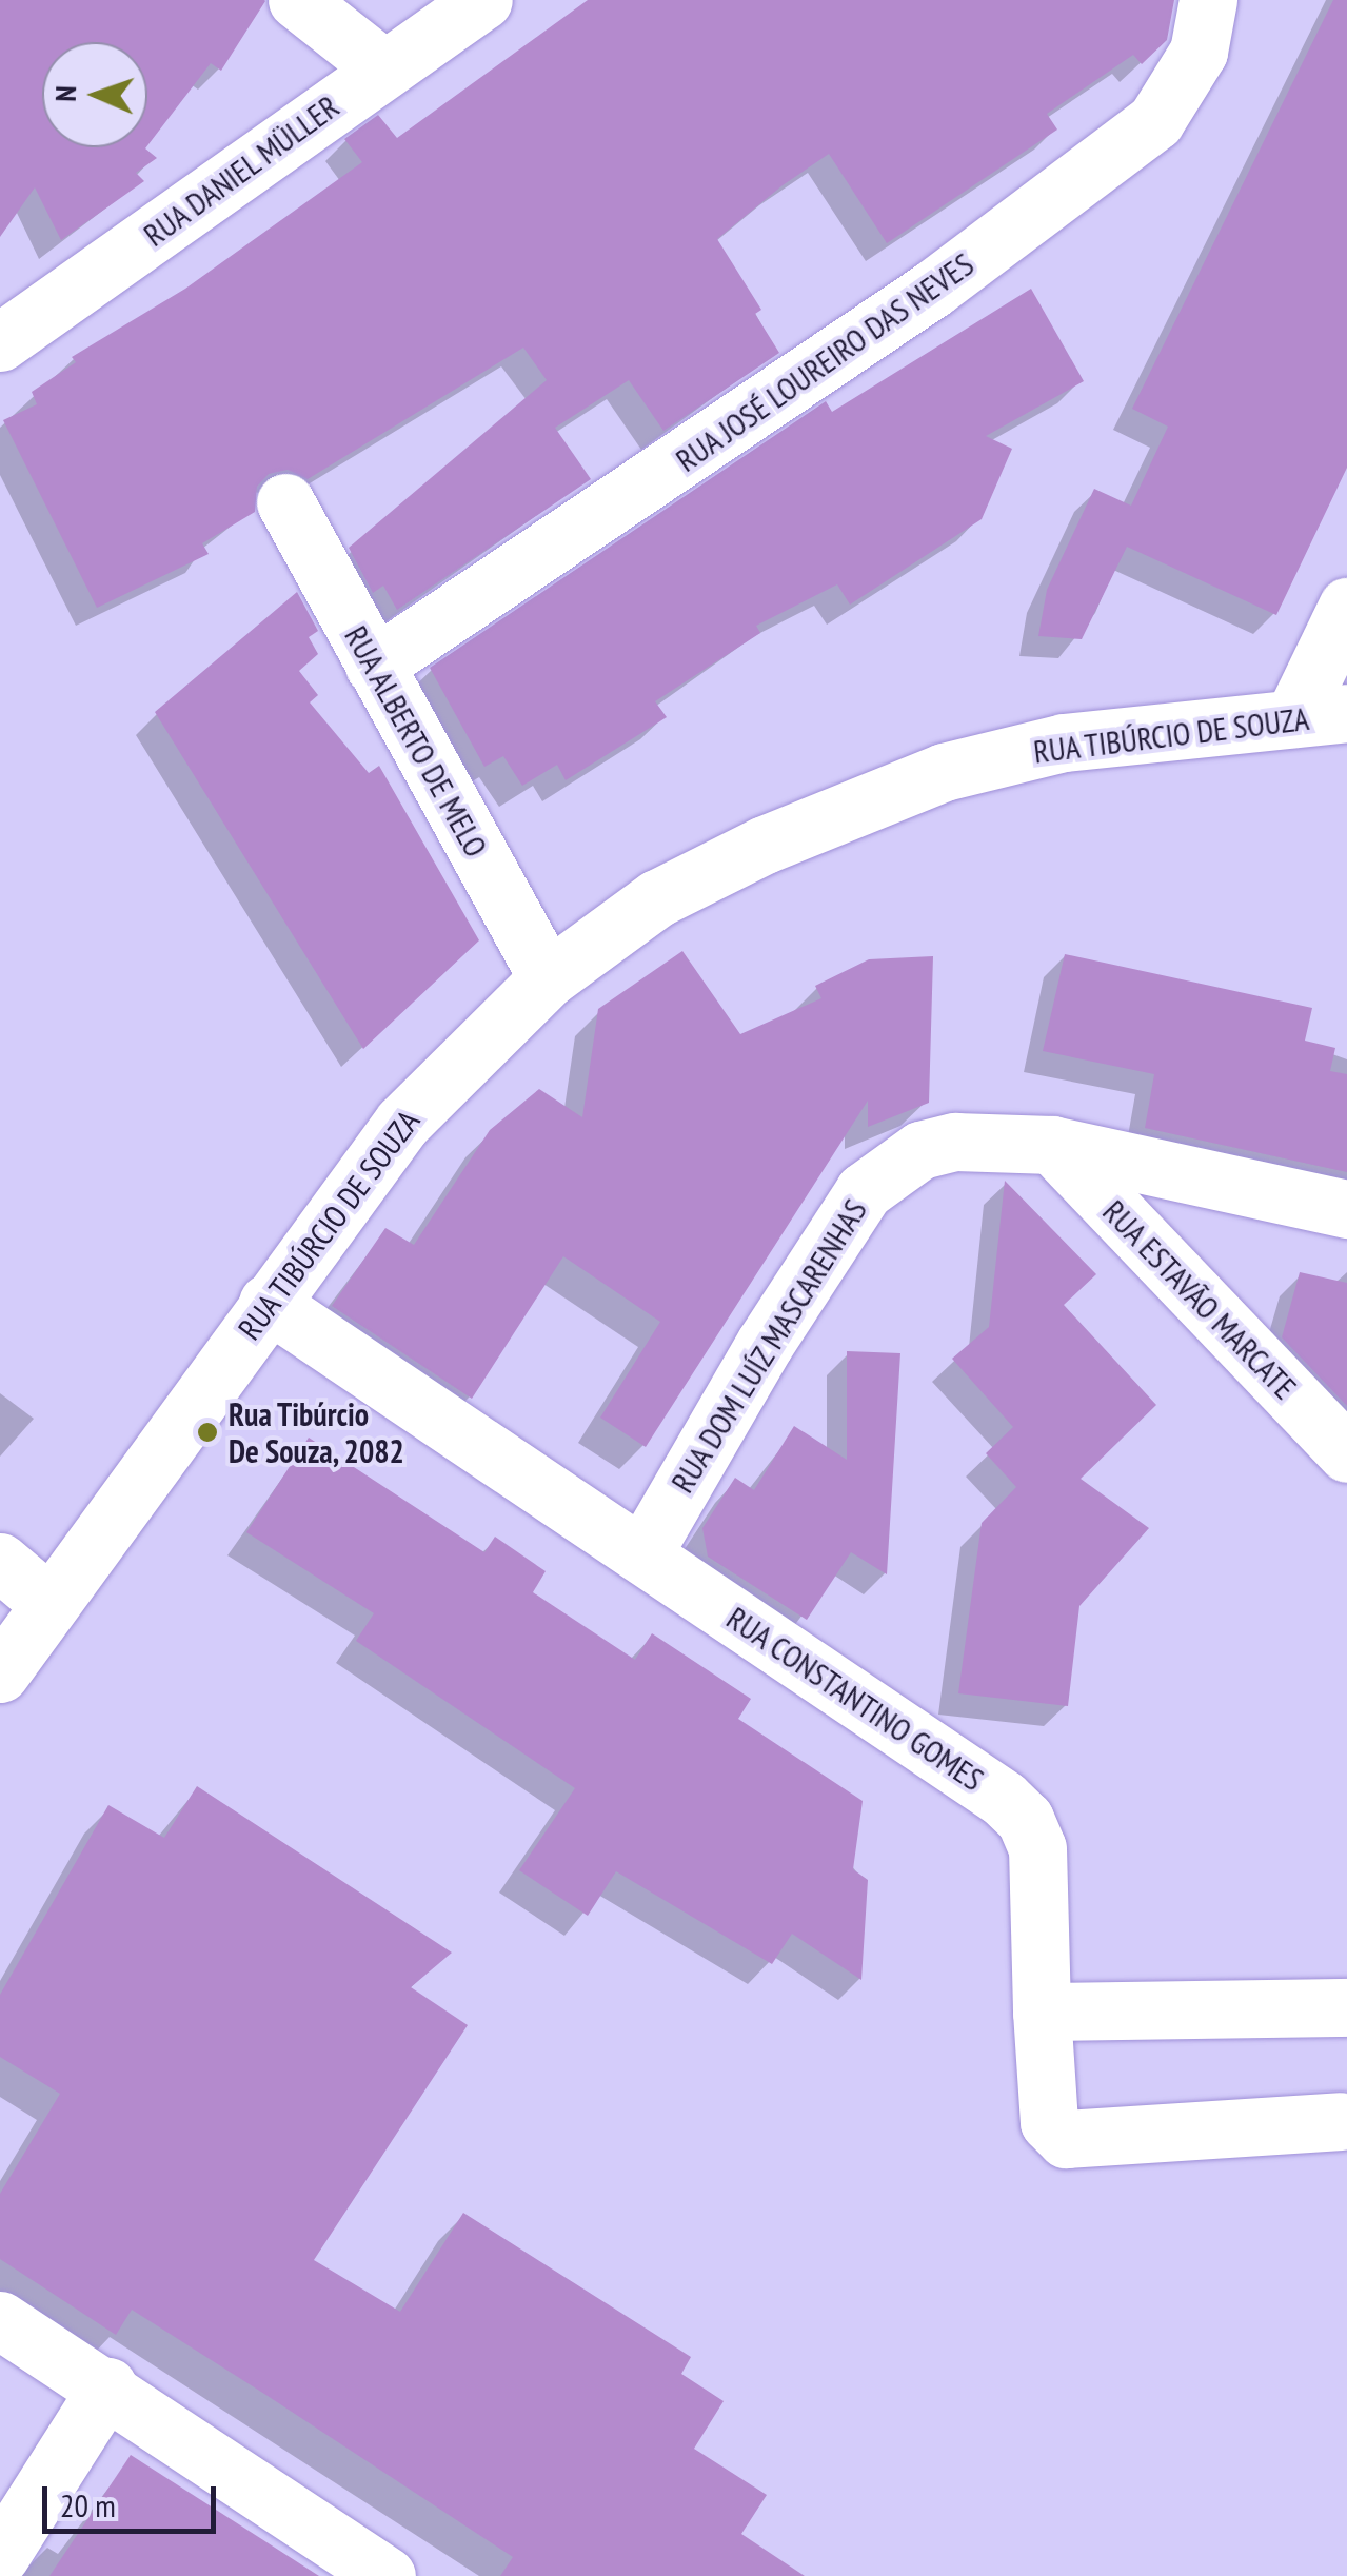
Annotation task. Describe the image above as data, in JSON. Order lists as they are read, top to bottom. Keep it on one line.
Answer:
{"streets":{"street":["RUA DANIEL MÜLLER","RUA JOSÉ LOUREIRO DAS NEVES","RUA TIBÚRCIO DE SOUZA","RUA ALBERTO DE MELO","RUA ESTAVÃO MARCATE","RUA DOM LUÍZ MASCARENHAS","RUA CONSTANTINO GOMES"]},"crossings":[["RUA JOSÉ LOUREIRO DAS NEVES","RUA ALBERTO DE MELO"],["RUA TIBÚRCIO DE SOUZA","RUA ALBERTO DE MELO"],["RUA TIBÚRCIO DE SOUZA","RUA CONSTANTINO GOMES"],["RUA ESTAVÃO MARCATE","RUA DOM LUÍZ MASCARENHAS"],["RUA DOM LUÍZ MASCARENHAS","RUA CONSTANTINO GOMES"]],"places":["Rua Tibúrcio De Souza, 2082"],"scale_bar":"20 m","north":"left"}
